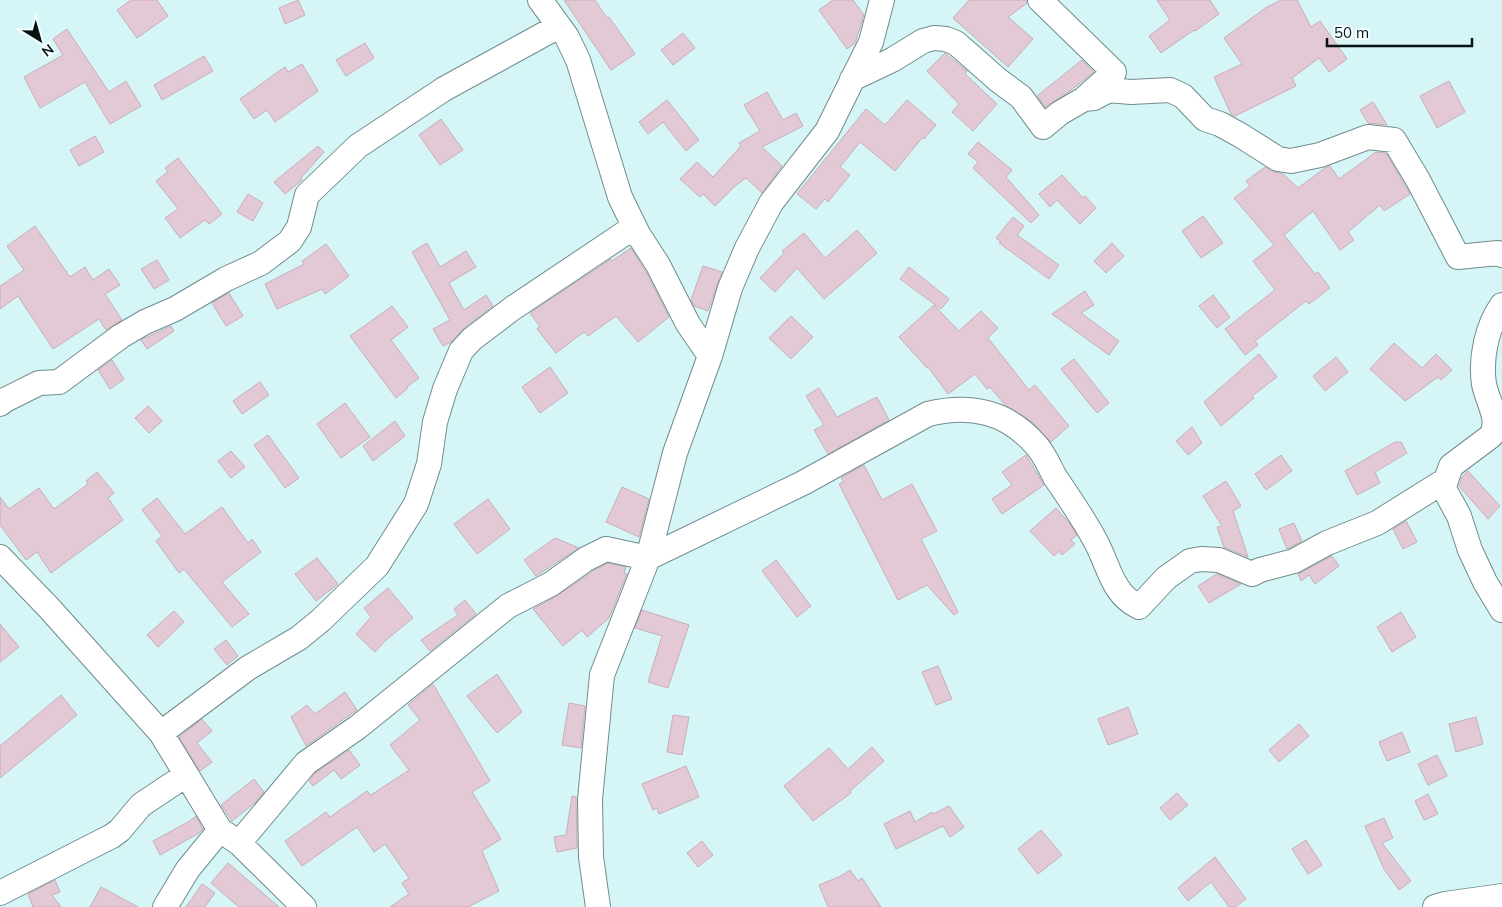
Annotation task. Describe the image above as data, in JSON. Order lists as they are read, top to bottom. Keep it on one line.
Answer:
{"scale_bar":"50 m","north":"bottom right"}
